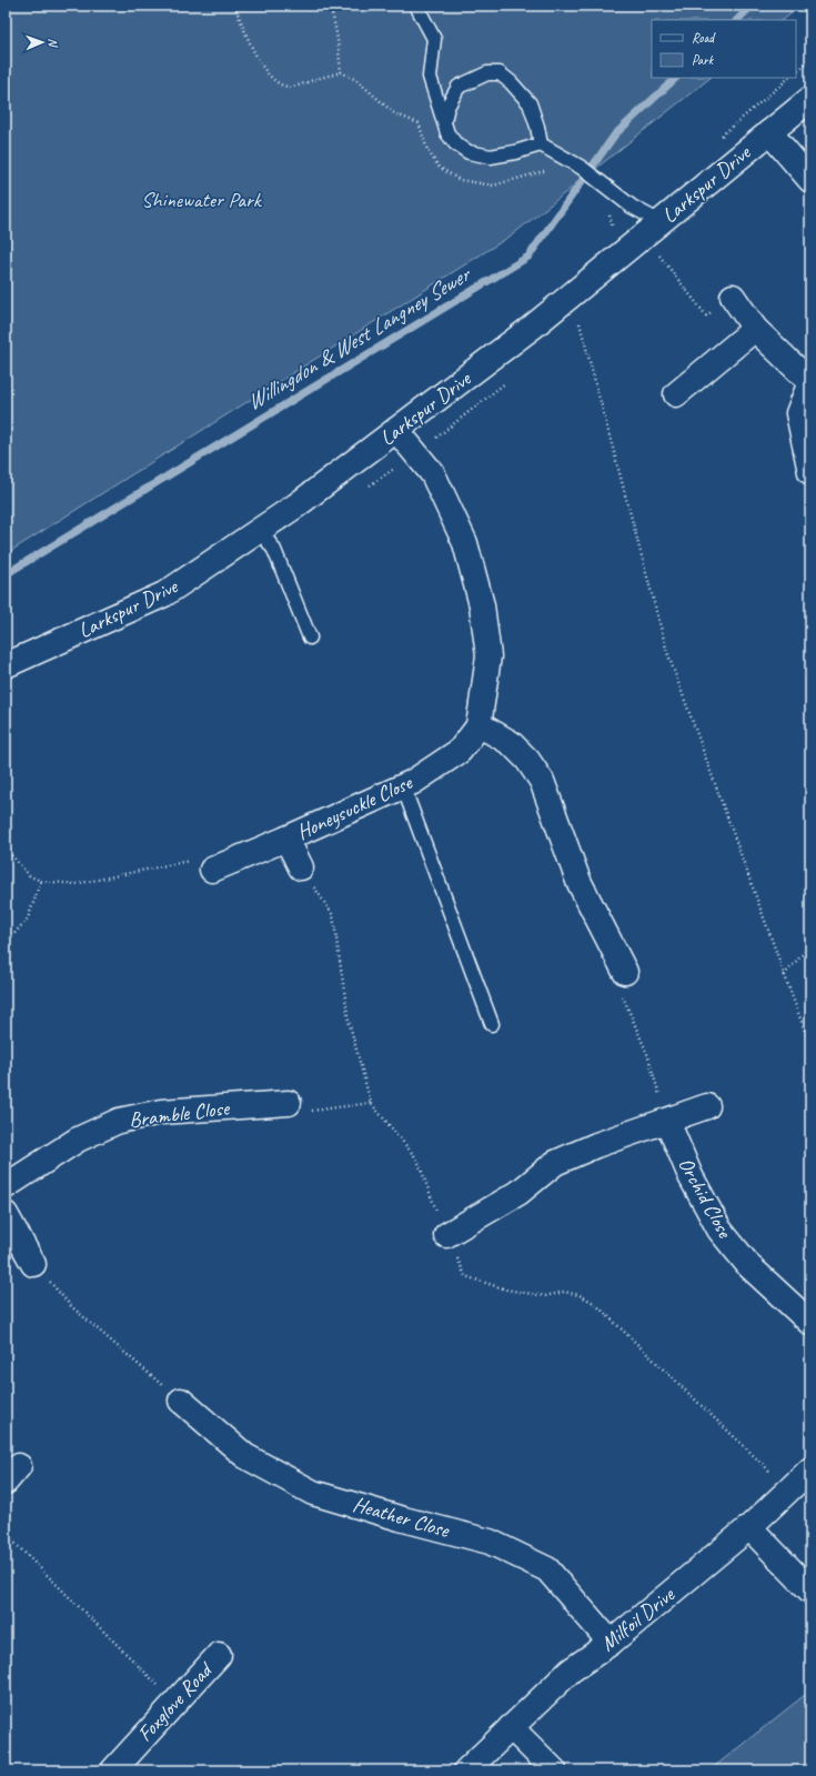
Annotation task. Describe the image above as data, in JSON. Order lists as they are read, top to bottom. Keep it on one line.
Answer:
{"streets":{"street":["Larkspur Drive","Honeysuckle Close","Bramble Close","Orchid Close","Heather Close","Milfoil Drive","Foxglove Road"]},"crossings":[["Larkspur Drive","Honeysuckle Close"],["Heather Close","Milfoil Drive"]],"water":["Willingdon & West Langney Sewer"],"parks":["Shinewater Park"],"legend":["Road","Park"],"north":"right"}
